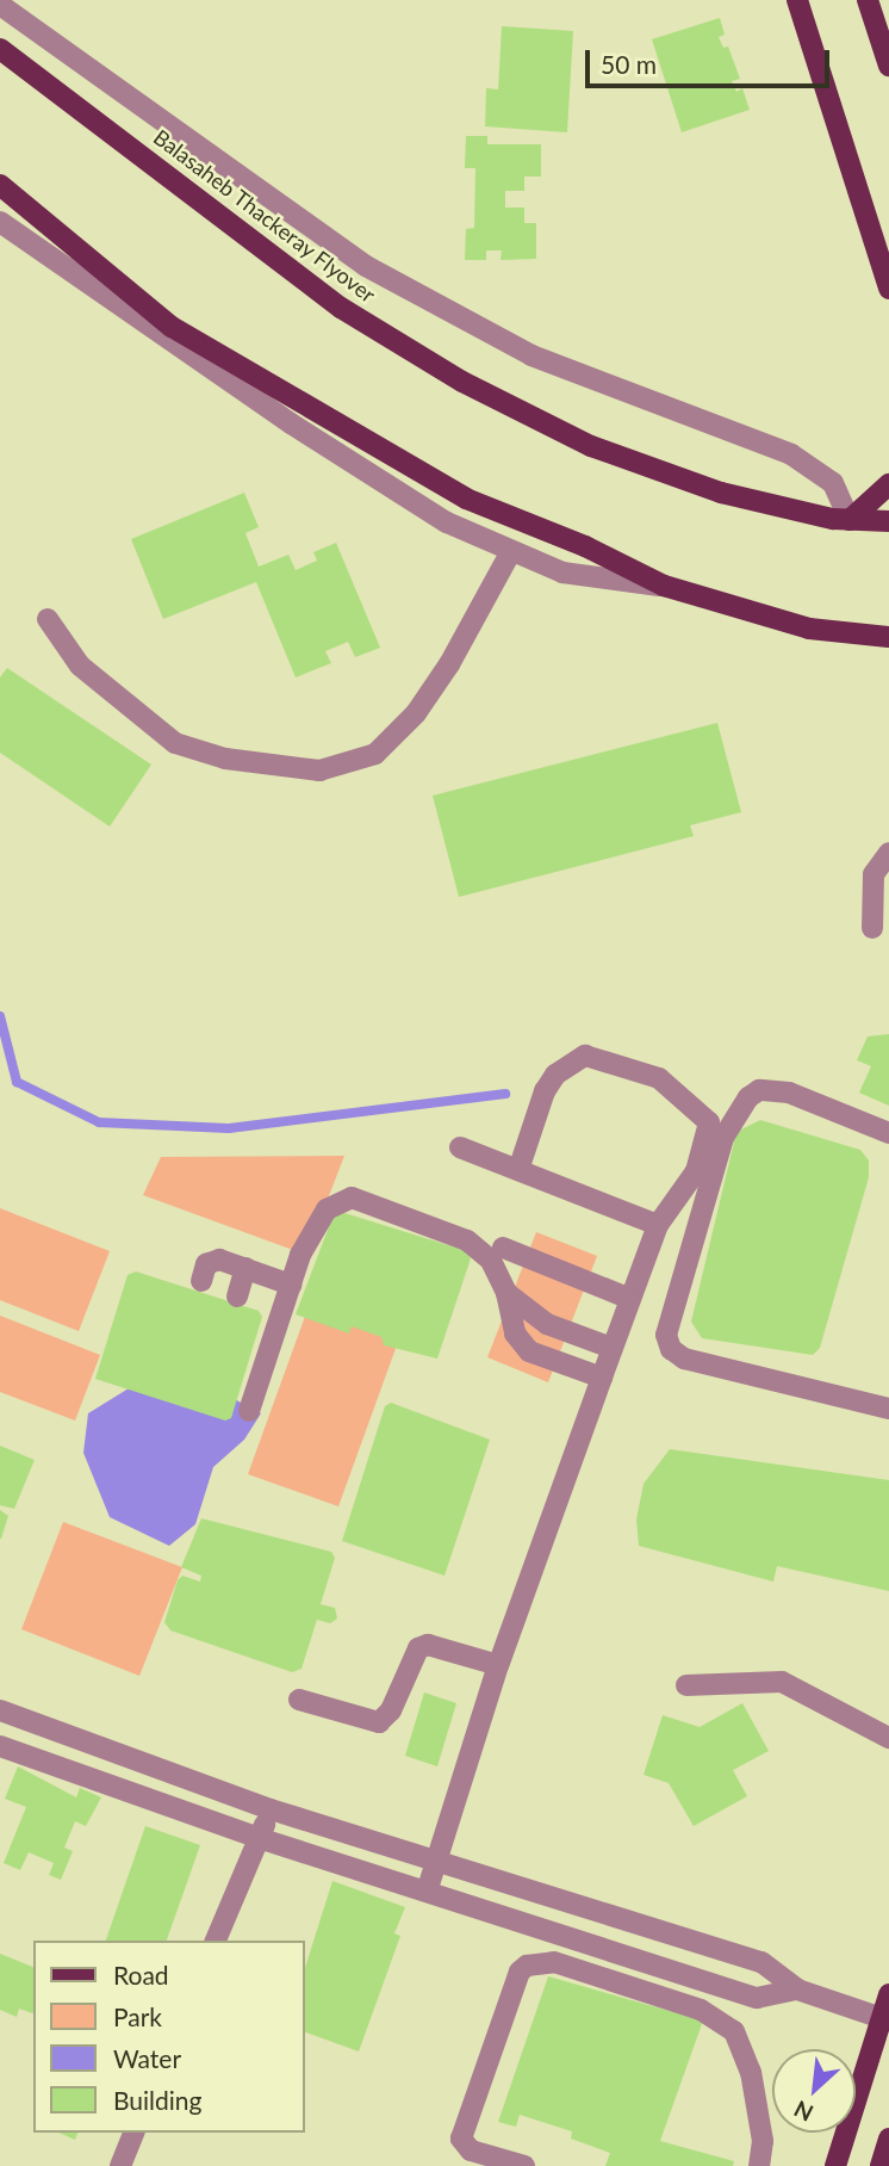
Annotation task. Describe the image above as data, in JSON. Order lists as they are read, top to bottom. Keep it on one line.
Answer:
{"streets":{"main road":["Balasaheb Thackeray Flyover"]},"legend":["Road","Park","Water","Building"],"scale_bar":"50 m","north":"bottom left"}
